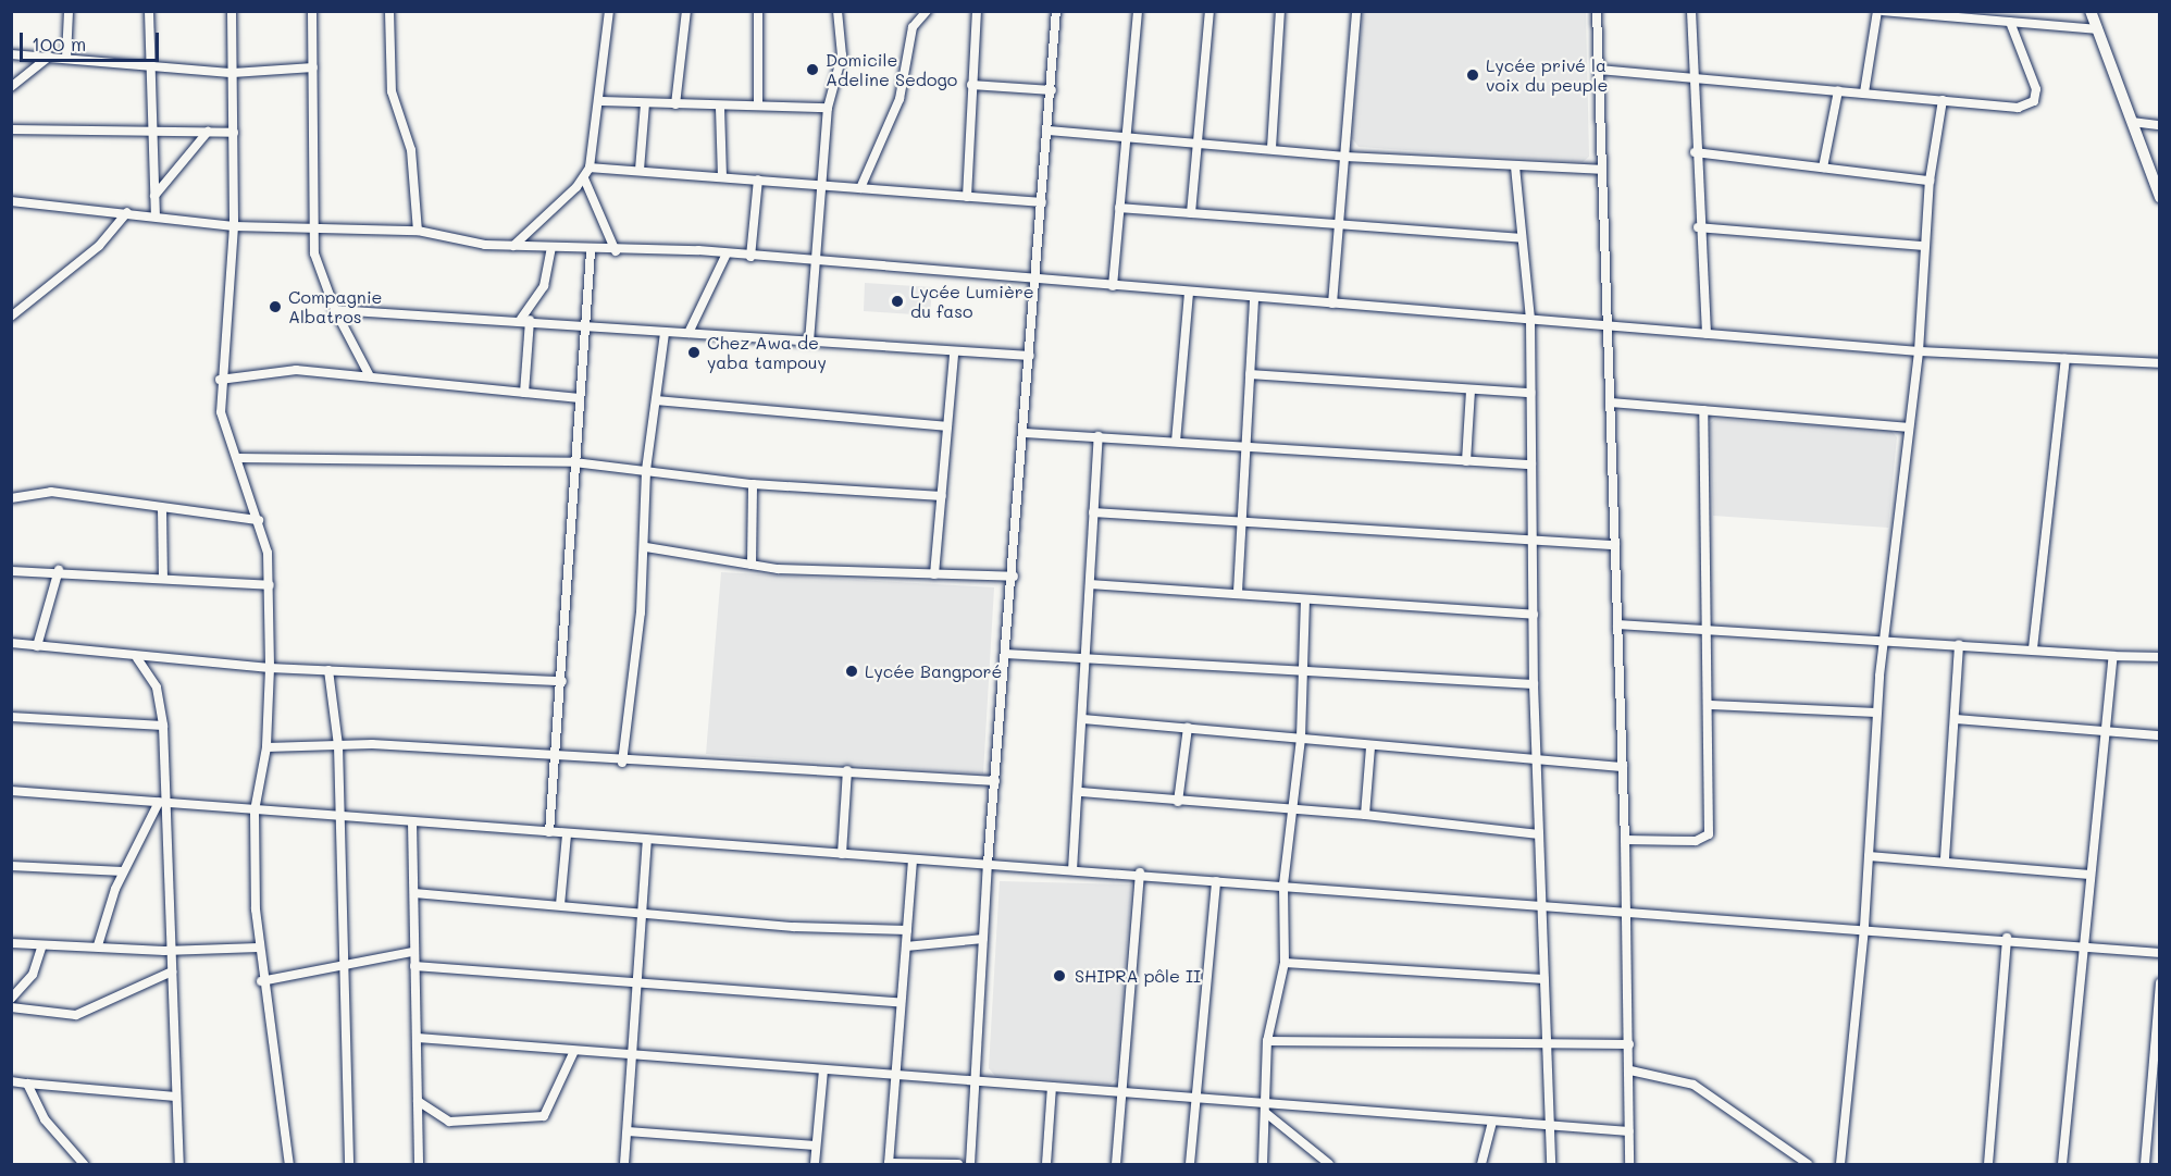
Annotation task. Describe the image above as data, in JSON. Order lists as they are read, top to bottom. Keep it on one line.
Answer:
{"places":["Domicile Adeline Sedogo","Lycée privé la voix du peuple","Lycée Lumière du faso","Compagnie Albatros","Chez Awa de yaba tampouy","Lycée Bangporé","SHIPRA pôle II"],"scale_bar":"100 m"}
